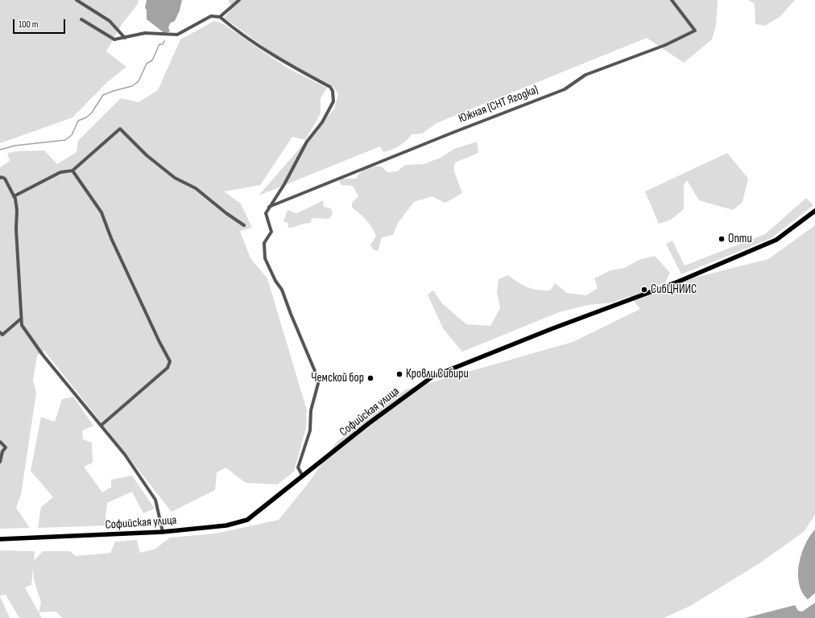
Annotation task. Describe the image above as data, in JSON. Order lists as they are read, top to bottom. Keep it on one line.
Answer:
{"streets":{"main road":["Софийская улица"],"street":["Южная (СНТ Ягодка)"]},"places":["Опти","СибЦНИИС","Кровли Сибири","Чемской бор"],"scale_bar":"100 m"}
